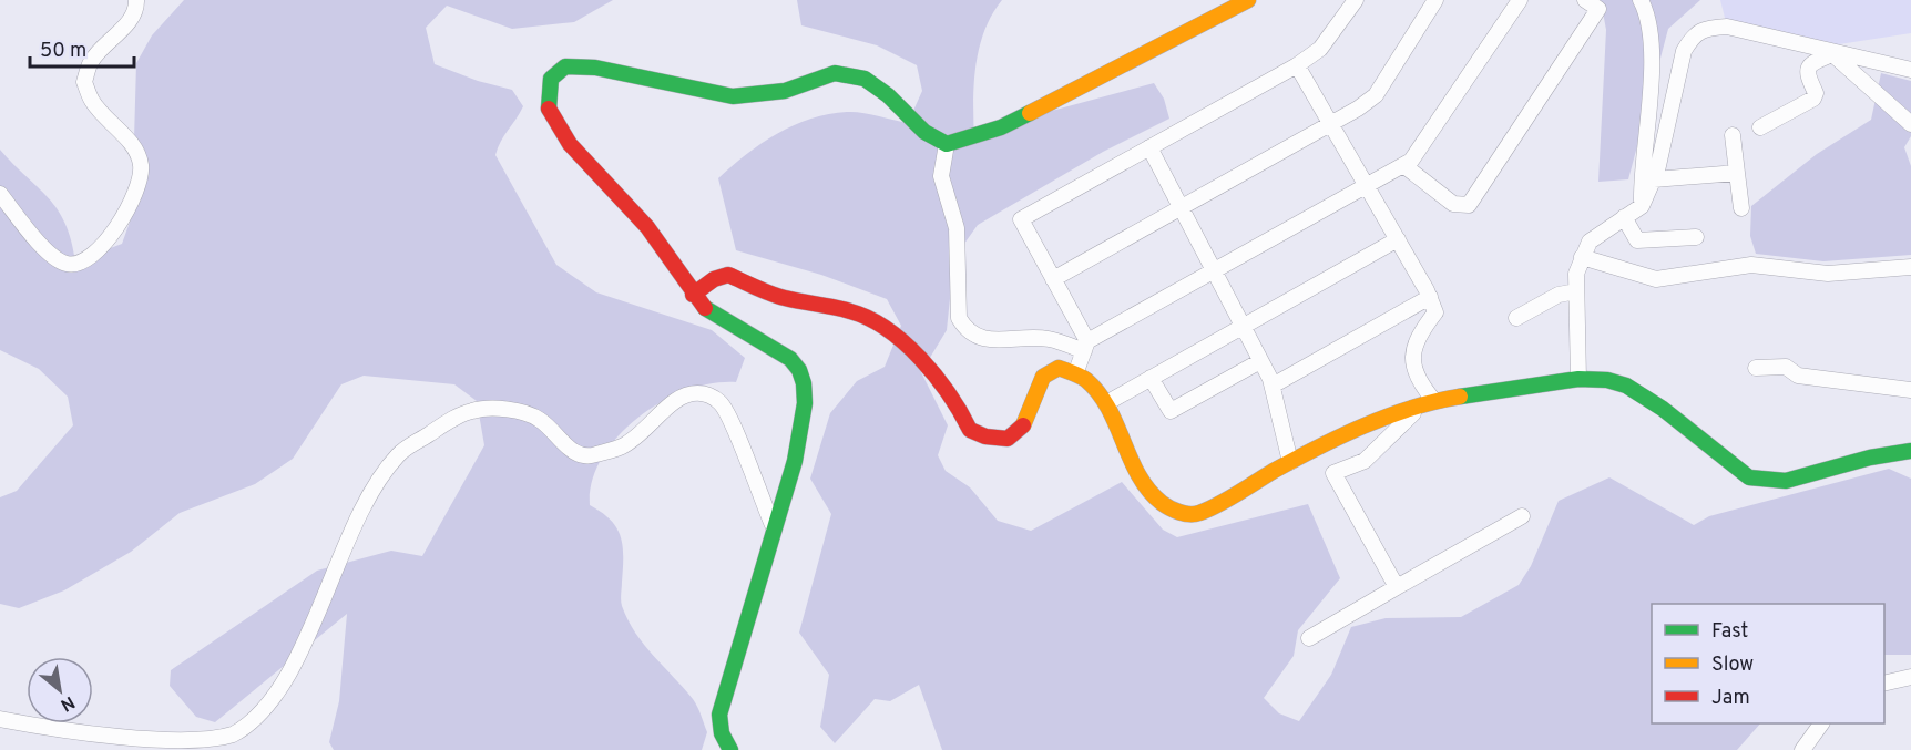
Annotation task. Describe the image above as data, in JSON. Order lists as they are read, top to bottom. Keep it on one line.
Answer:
{"legend":["Fast","Slow","Jam"],"scale_bar":"50 m","north":"bottom right"}
